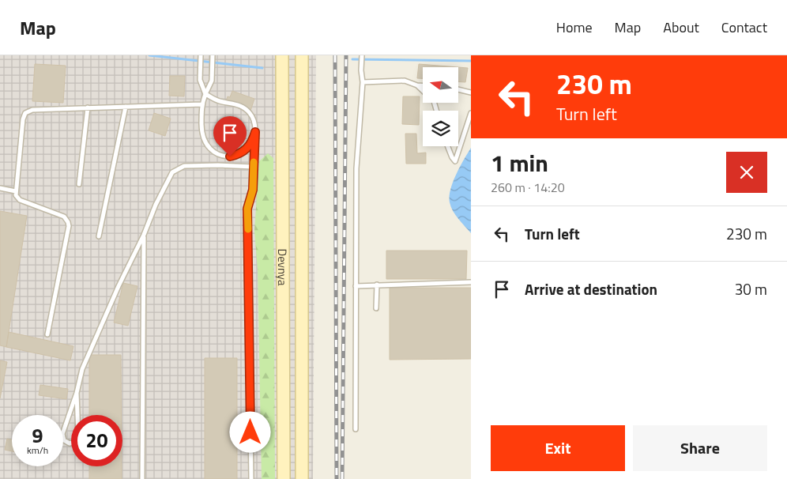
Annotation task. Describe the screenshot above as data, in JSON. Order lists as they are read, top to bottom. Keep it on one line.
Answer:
{"streets":{"main road":["Devnya"]},"north":"left","page":{"header":"Map","nav":["Home","Map","About","Contact"],"turn":["230 m","Turn left"],"heading":["1 min","260 m · 14:20"],"list":[{"name":"Turn left","value":"230 m"},{"name":"Arrive at destination","value":"30 m"}],"speed":"9 km/h","limit":"20","buttons":["Exit","Share"]}}
